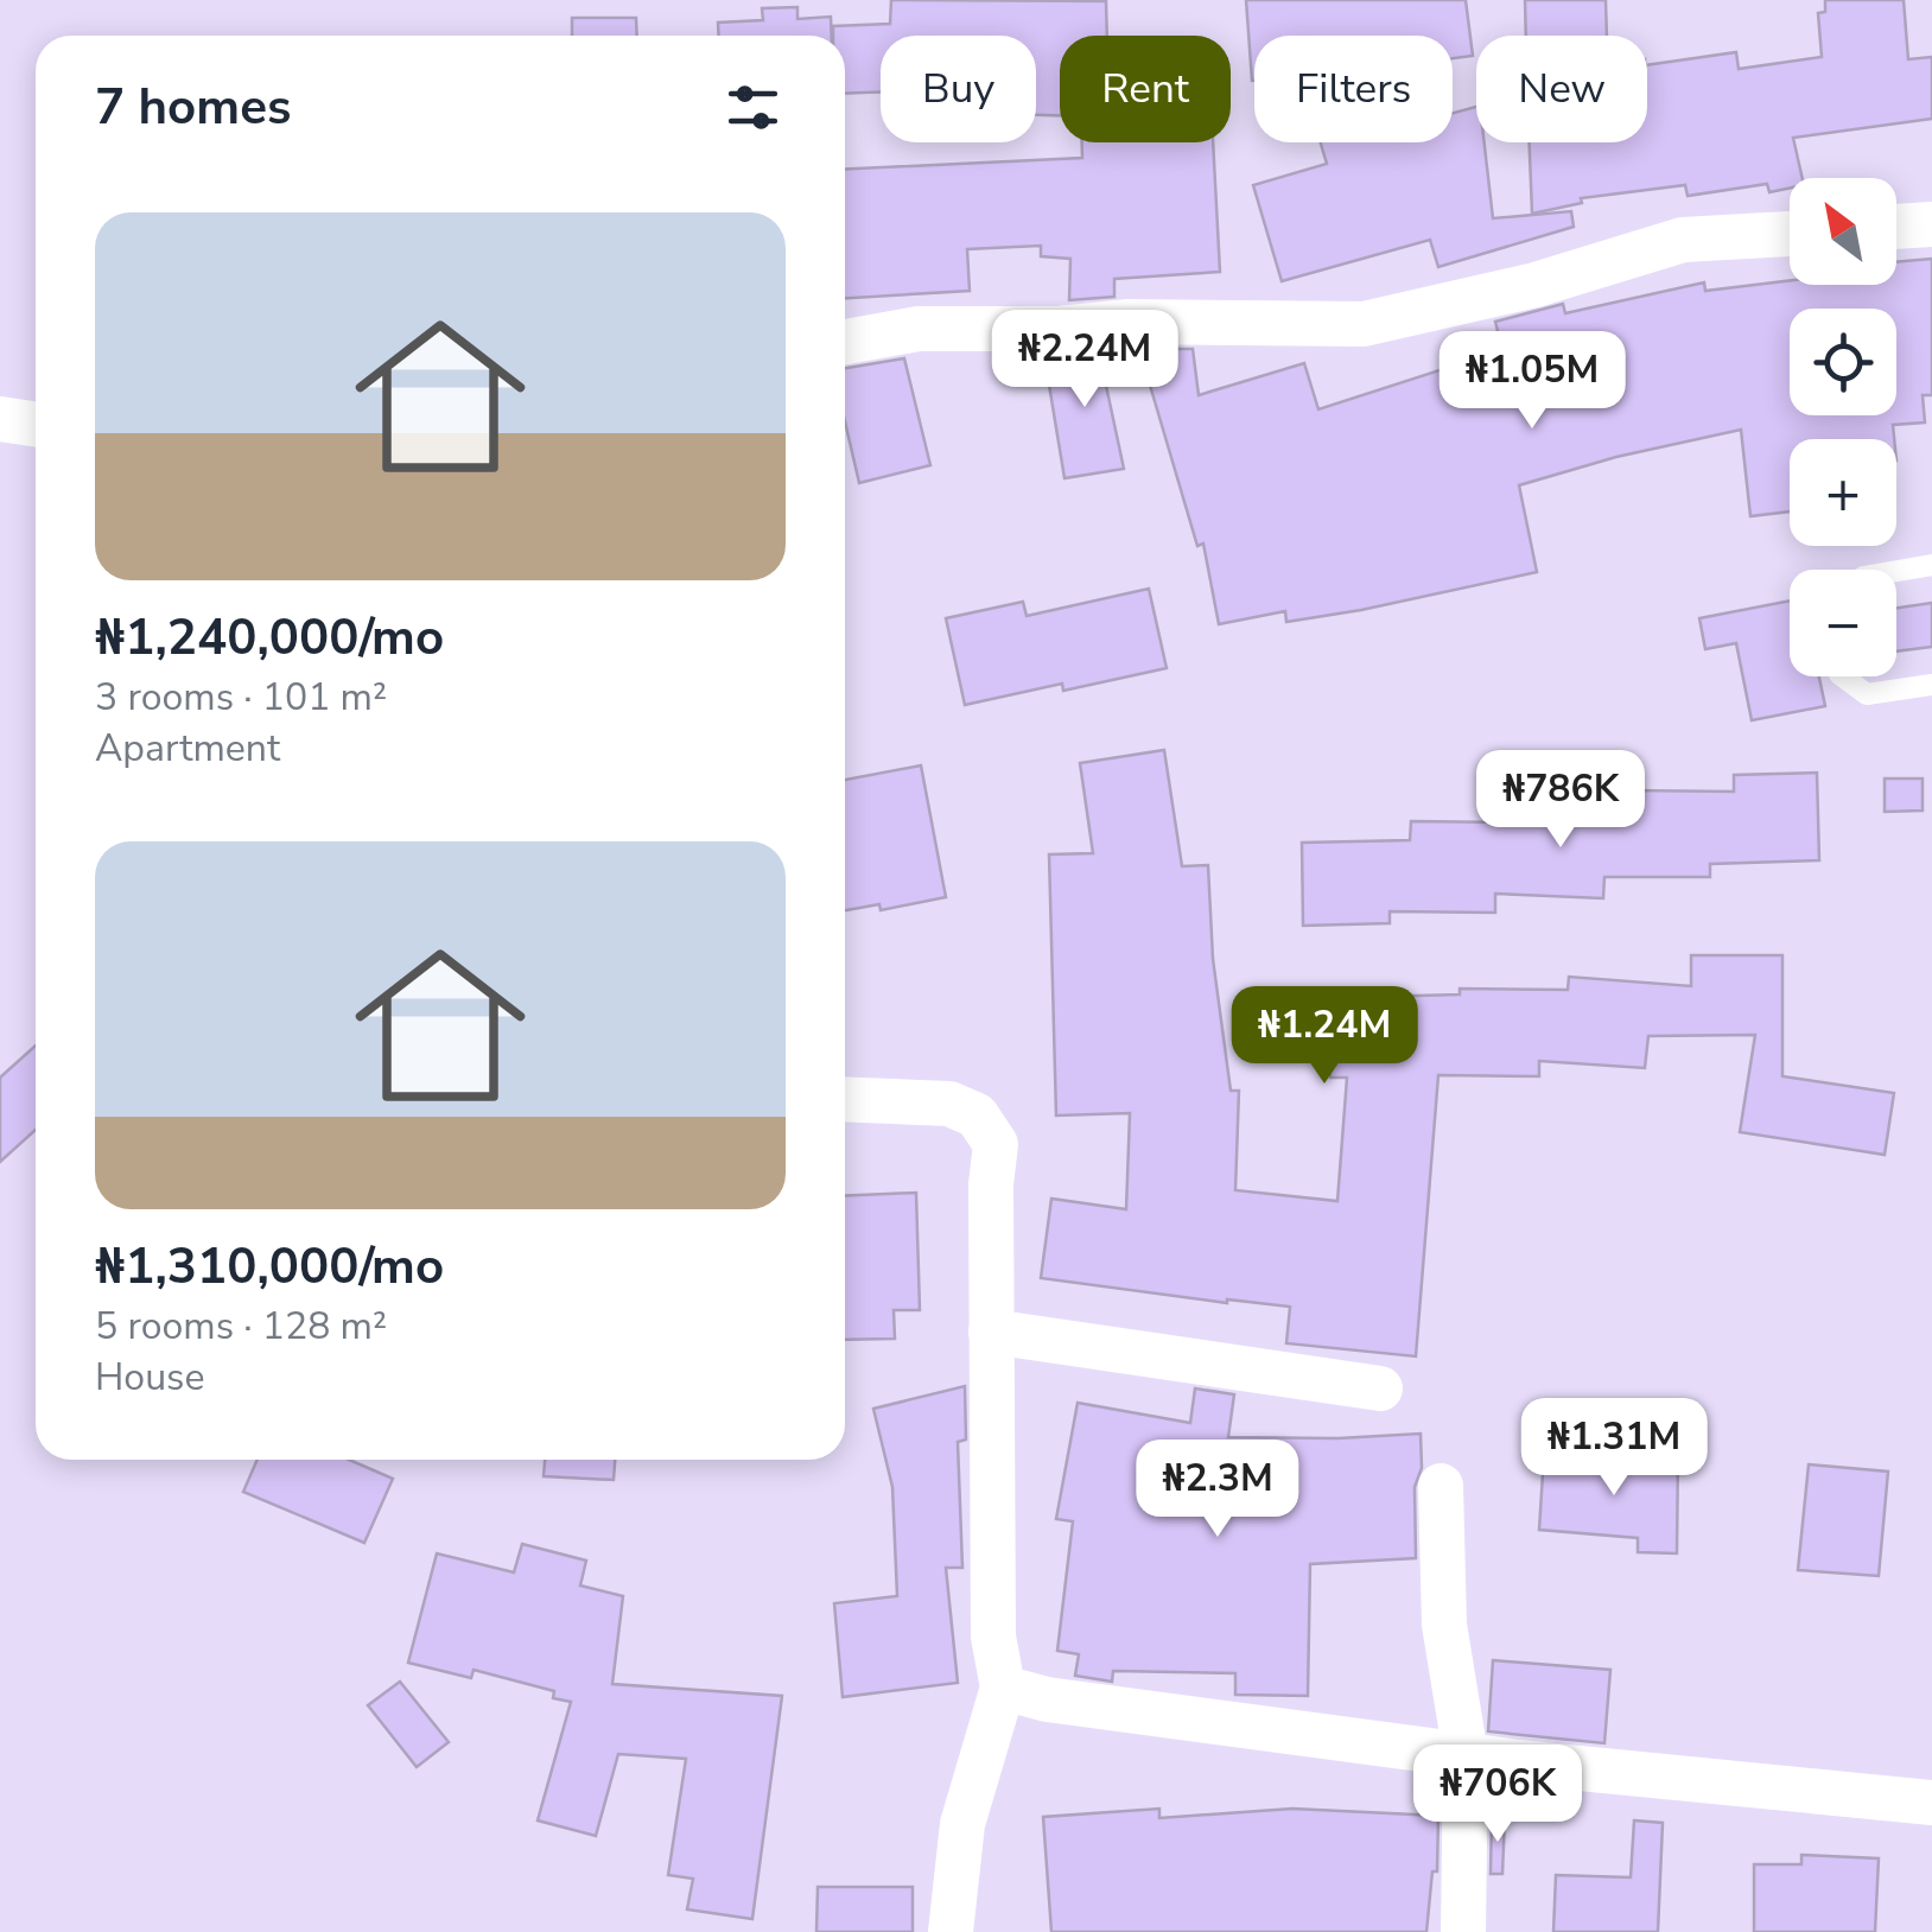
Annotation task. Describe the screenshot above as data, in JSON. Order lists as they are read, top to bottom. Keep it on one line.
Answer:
{"north":"top left","page":{"chip":["Buy","Rent","Filters","New"],"heading":"7 homes","map_buttons":["+","−"],"list":[{"name":"₦1,240,000/mo","note":"3 rooms · 101 m² · Apartment"},{"name":"₦1,310,000/mo","note":"5 rooms · 128 m² · House"}],"price":["₦2.24M","₦1.05M","₦786K","₦1.24M","₦1.31M","₦2.3M","₦706K"]}}
